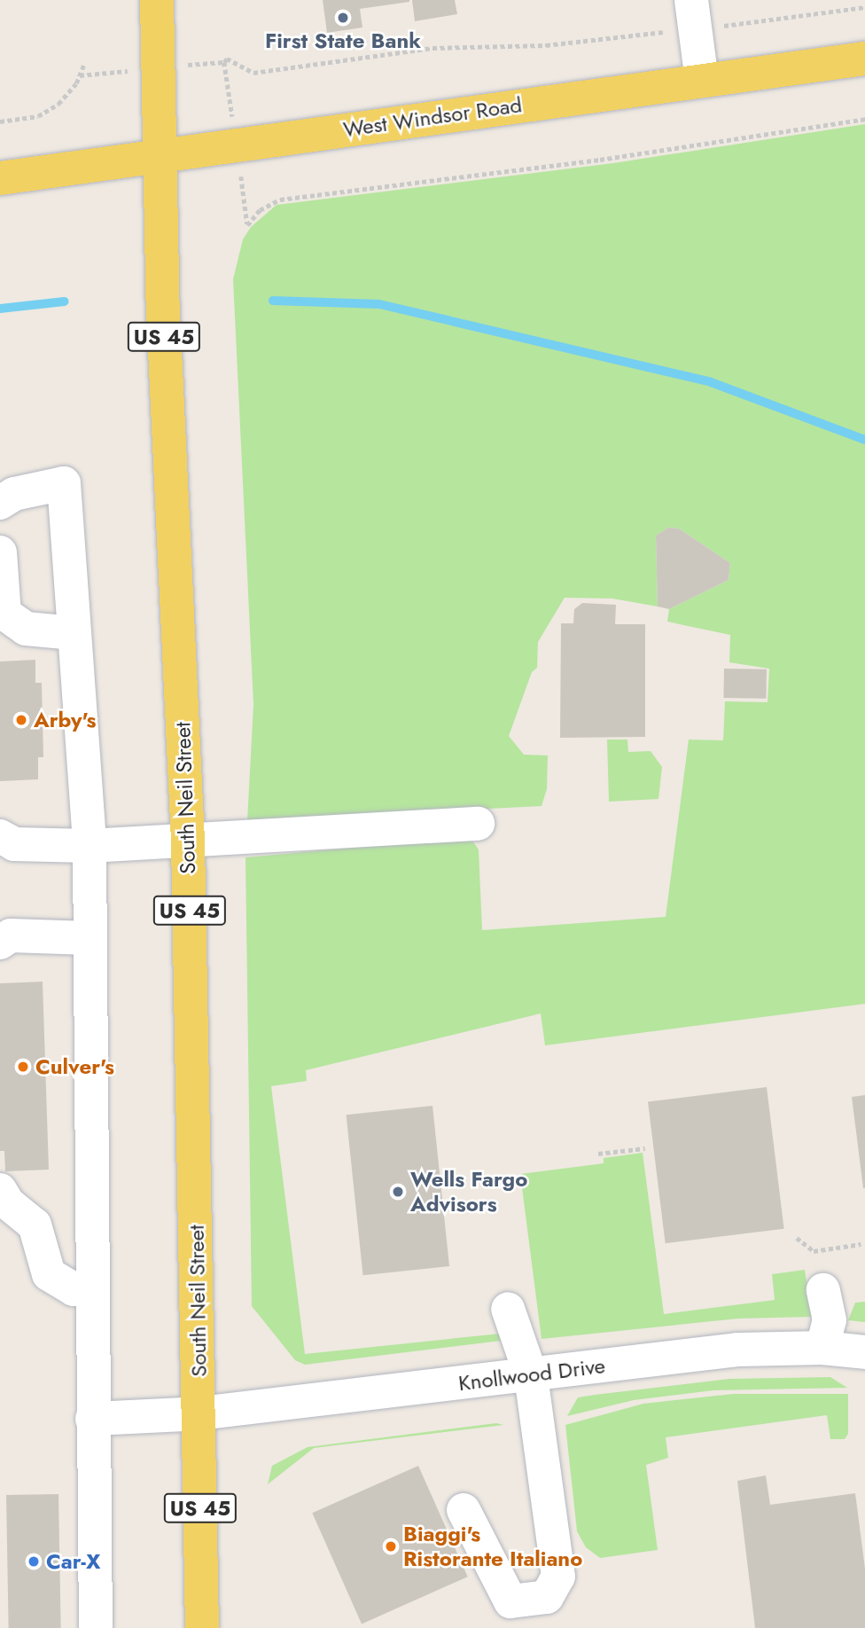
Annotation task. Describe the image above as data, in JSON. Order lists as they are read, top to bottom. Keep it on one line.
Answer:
{"streets":{"main road":["West Windsor Road","US 45","South Neil Street"],"street":["Knollwood Drive"]},"crossings":[["West Windsor Road","US 45"],["West Windsor Road","South Neil Street"],["US 45","South Neil Street"],["South Neil Street","Knollwood Drive"]],"places":["First State Bank","Arby's","Culver's","Wells Fargo Advisors","Biaggi's Ristorante Italiano","Car-X"]}
